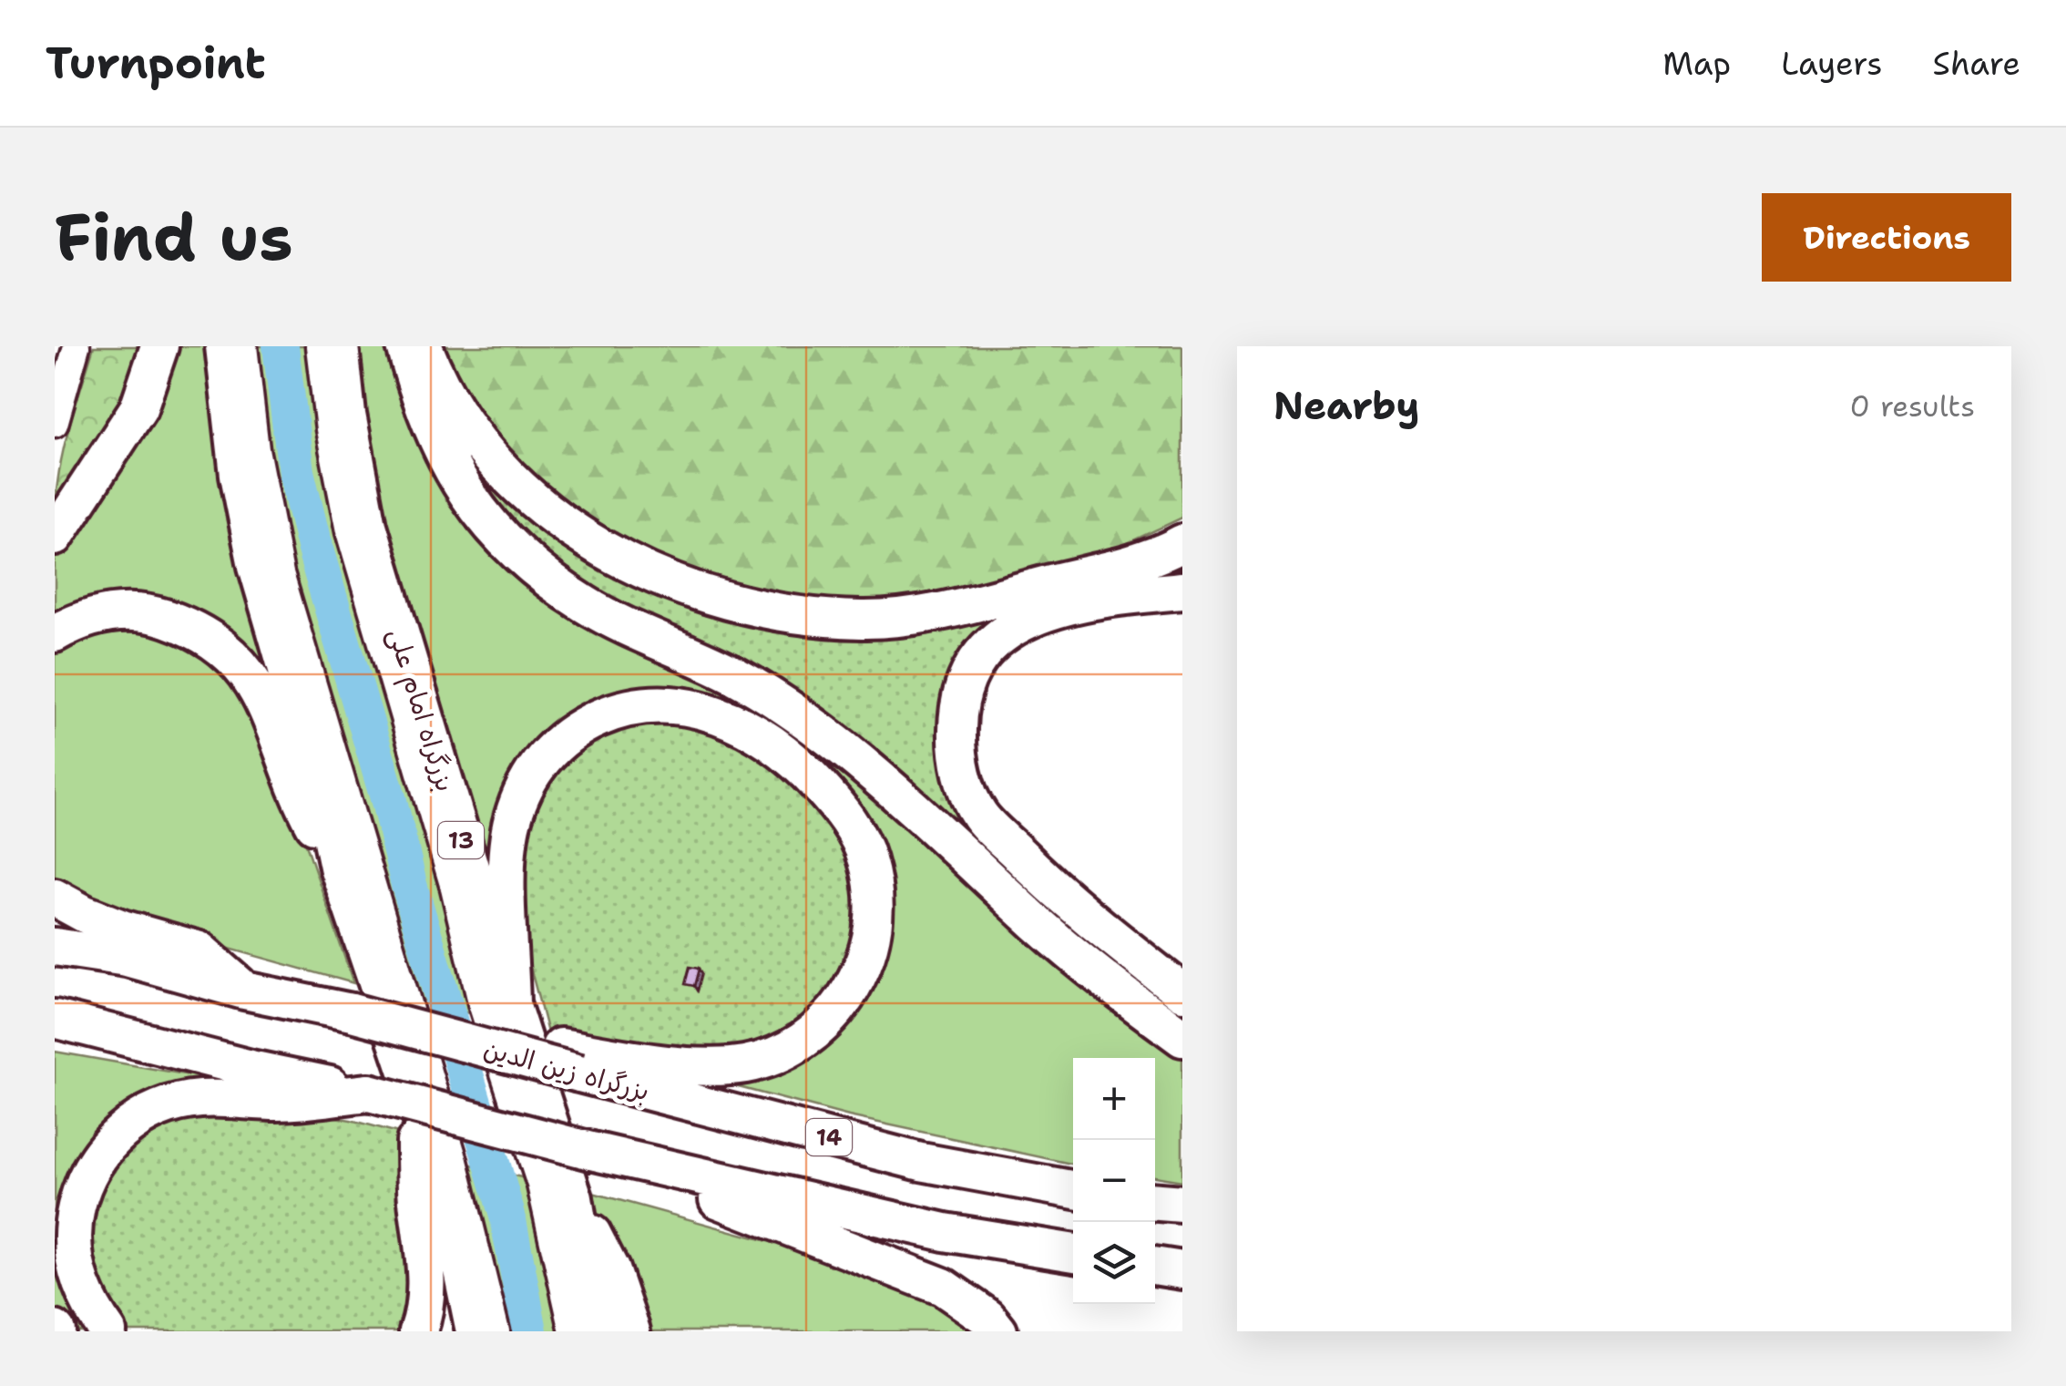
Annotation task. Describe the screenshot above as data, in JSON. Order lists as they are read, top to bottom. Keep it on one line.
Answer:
{"streets":{"highway":["بزرگراه امام علی","13","بزرگراه زین الدین","14"]},"page":{"header":"Turnpoint","nav":["Map","Layers","Share"],"buttons":"Directions","title":"Find us","heading":["Nearby","0 results"],"map_buttons":["+","−"]}}
